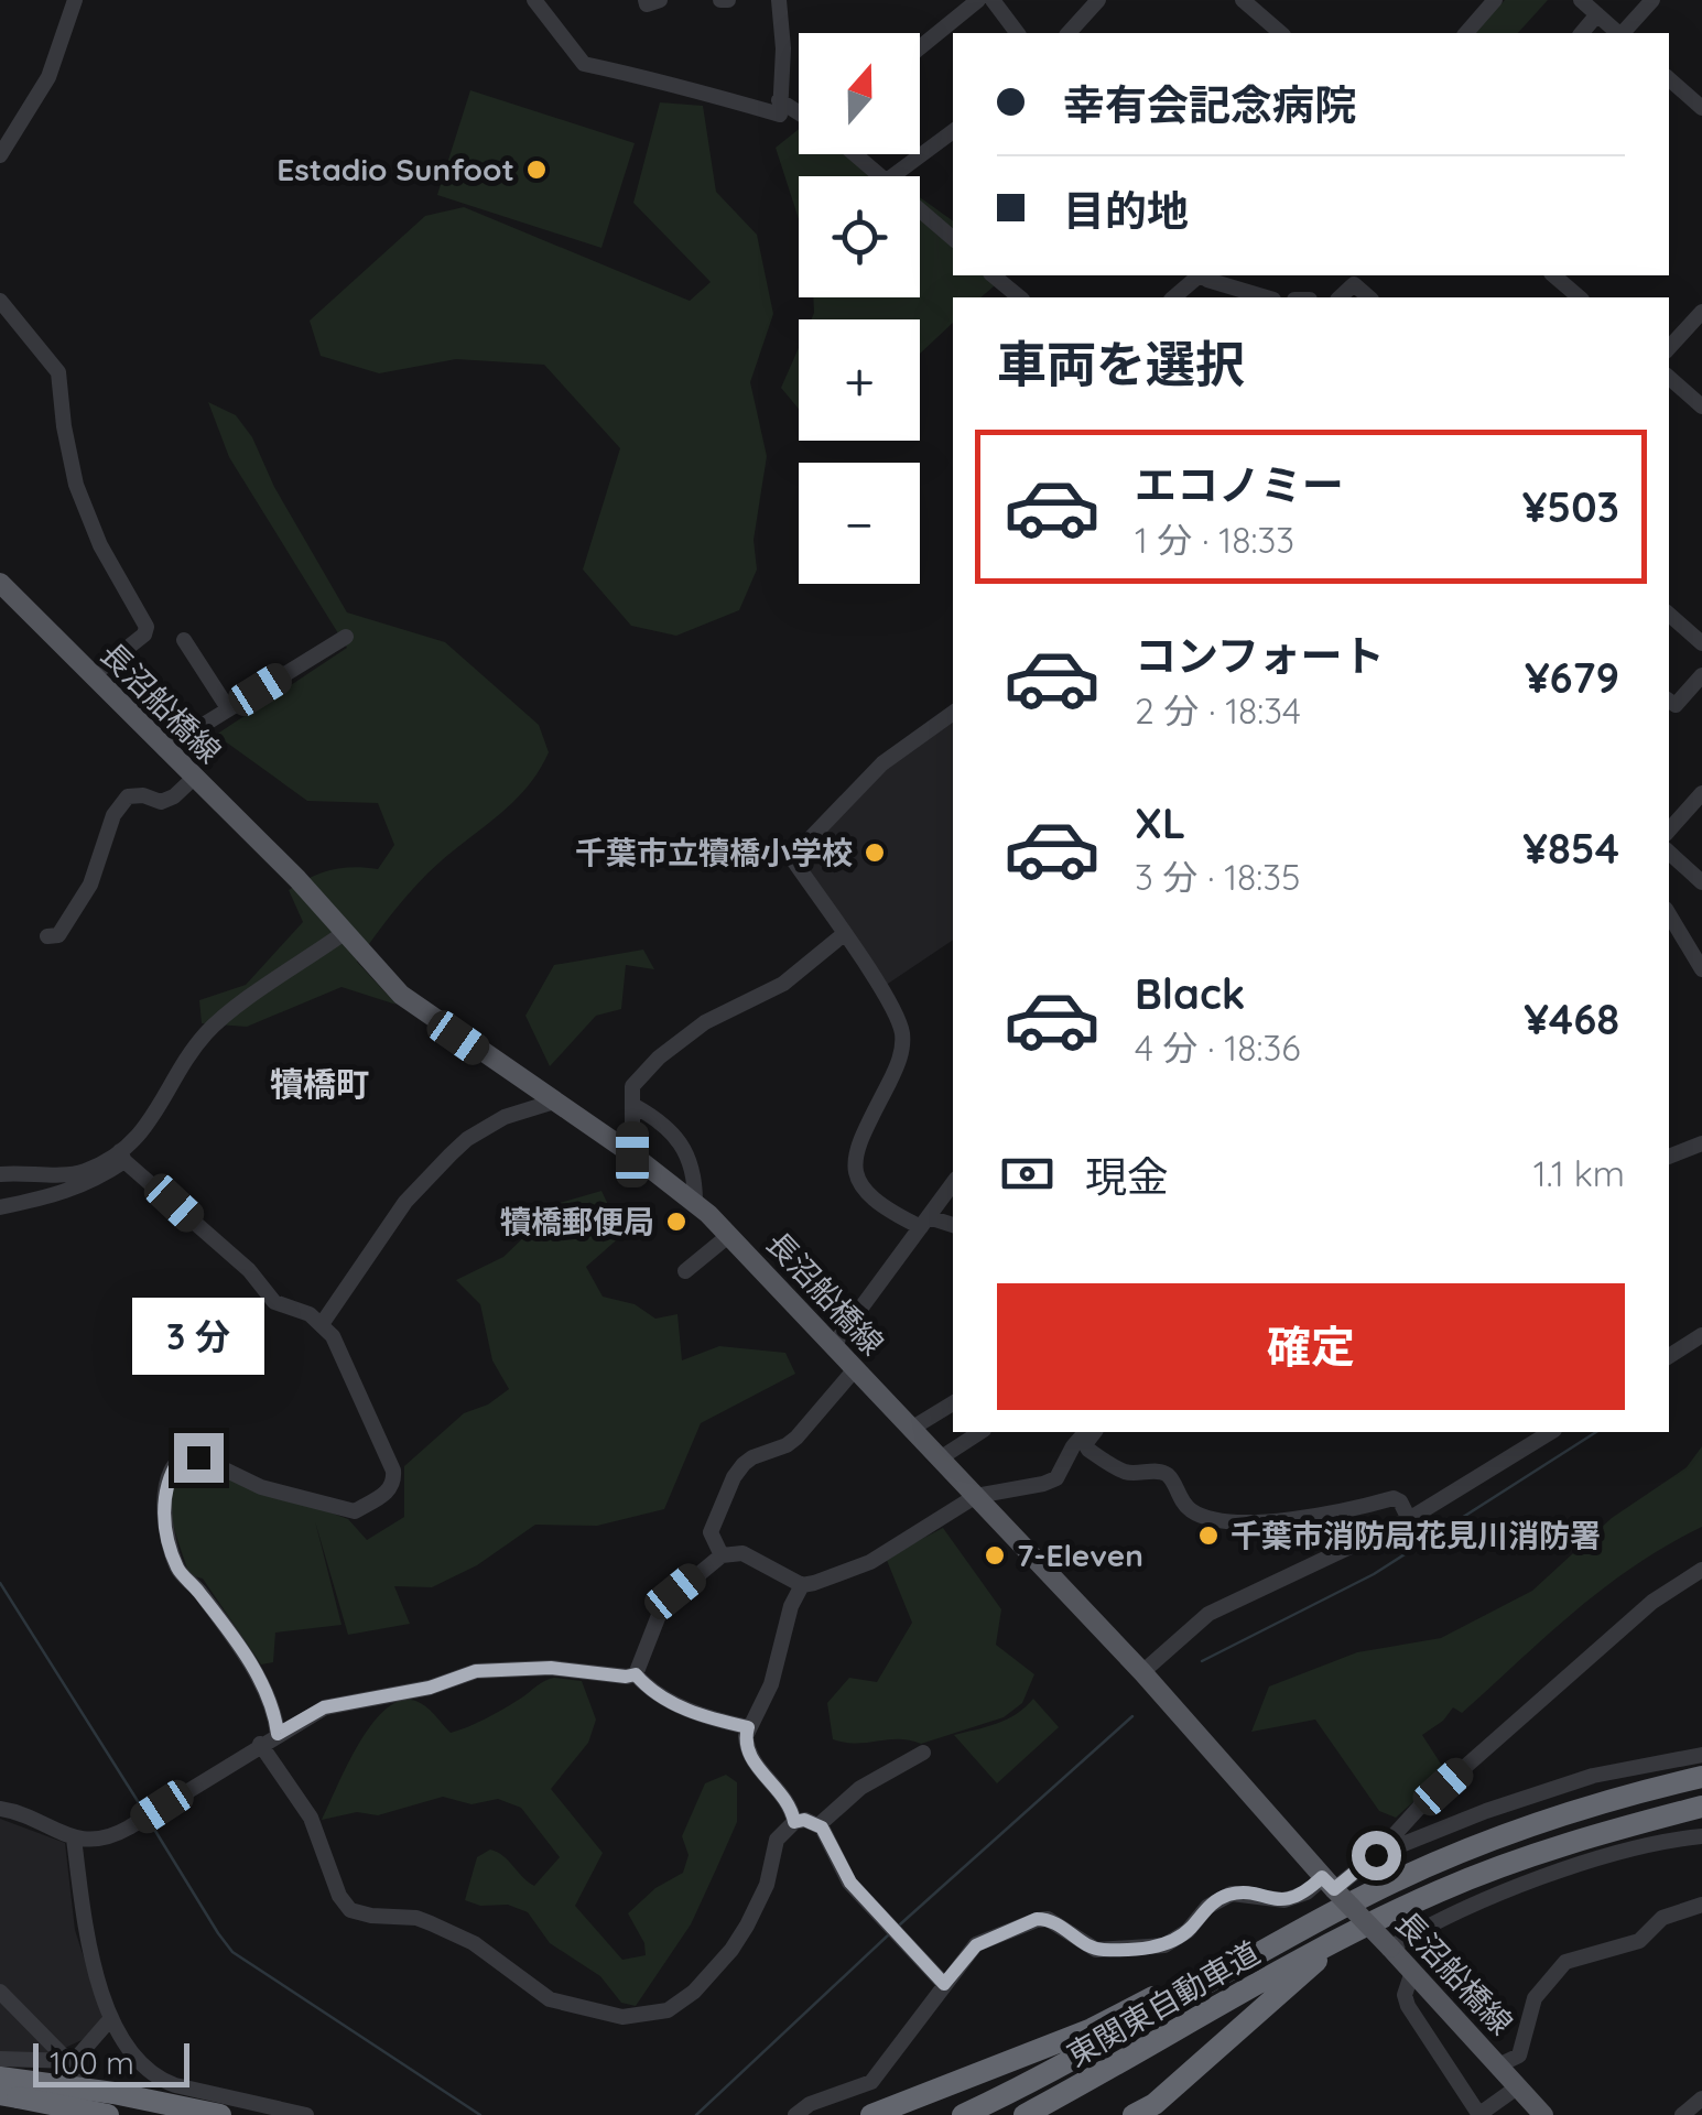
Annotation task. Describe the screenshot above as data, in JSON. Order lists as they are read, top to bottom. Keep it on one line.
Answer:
{"streets":{"highway":["東関東自動車道"],"main road":["長沼船橋線"]},"districts":["犢橋町"],"places":["Estadio Sunfoot","千葉市立犢橋小学校","犢橋郵便局","千葉市消防局花見川消防署","7-Eleven"],"scale_bar":"100 m","north":"top","page":{"map_buttons":["+","−"],"banner":["幸有会記念病院","目的地"],"heading":"車両を選択","list":[{"name":"エコノミー","note":"1 分 · 18:33","value":"¥503"},{"name":"コンフォート","note":"2 分 · 18:34","value":"¥679"},{"name":"XL","note":"3 分 · 18:35","value":"¥854"},{"name":"Black","note":"4 分 · 18:36","value":"¥468"}],"pay":["現金","1.1 km"],"buttons":"確定","bubble":"3 分","scale":"100 m"}}
